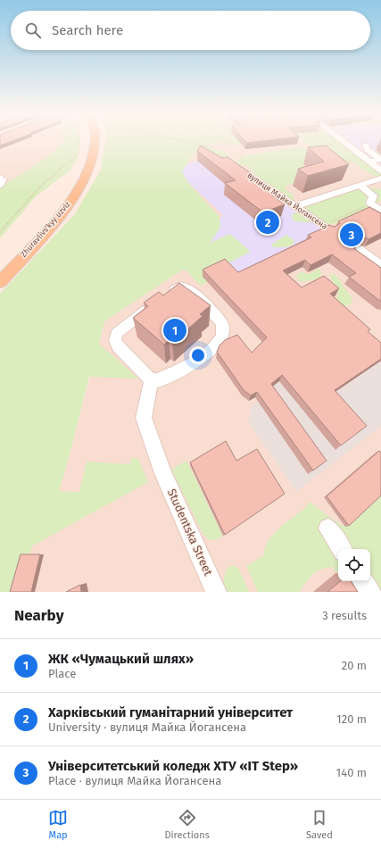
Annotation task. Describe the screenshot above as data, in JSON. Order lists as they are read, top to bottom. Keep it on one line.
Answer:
{"streets":{"main road":["Zhuravlivs'kyy uzviz"],"street":["вулиця Майка Йогансена","Studentska Street"]},"page":{"search":"Search here","pins":["2","3","1"],"heading":["Nearby","3 results"],"list":[{"mark":"1","name":"ЖК «Чумацький шлях»","note":"Place","value":"20 m"},{"mark":"2","name":"Харківський гуманітарний університет","note":"University · вулиця Майка Йогансена","value":"120 m"},{"mark":"3","name":"Університетський коледж ХТУ «IT Step»","note":"Place · вулиця Майка Йогансена","value":"140 m"}],"nav":["Map","Directions","Saved"]}}
